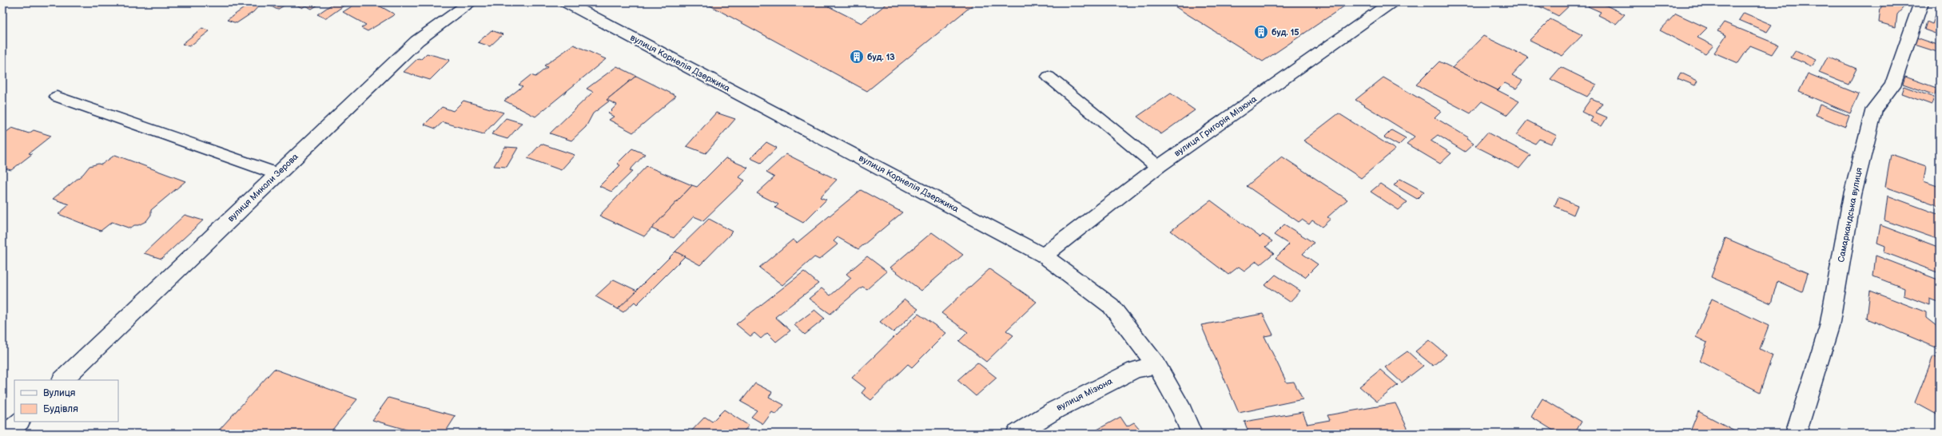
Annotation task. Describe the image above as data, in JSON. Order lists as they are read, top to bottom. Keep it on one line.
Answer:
{"streets":{"street":["вулиця Корнелія Дзержика","вулиця Григорія Мізюна","вулиця Миколи Зерова","Самаркандська вулиця","вулиця Мізюна"]},"crossings":[["вулиця Корнелія Дзержика","вулиця Григорія Мізюна"],["вулиця Корнелія Дзержика","вулиця Мізюна"]],"places":{"building":["буд. 15","буд. 13"]},"legend":["Вулиця","Будівля"]}
